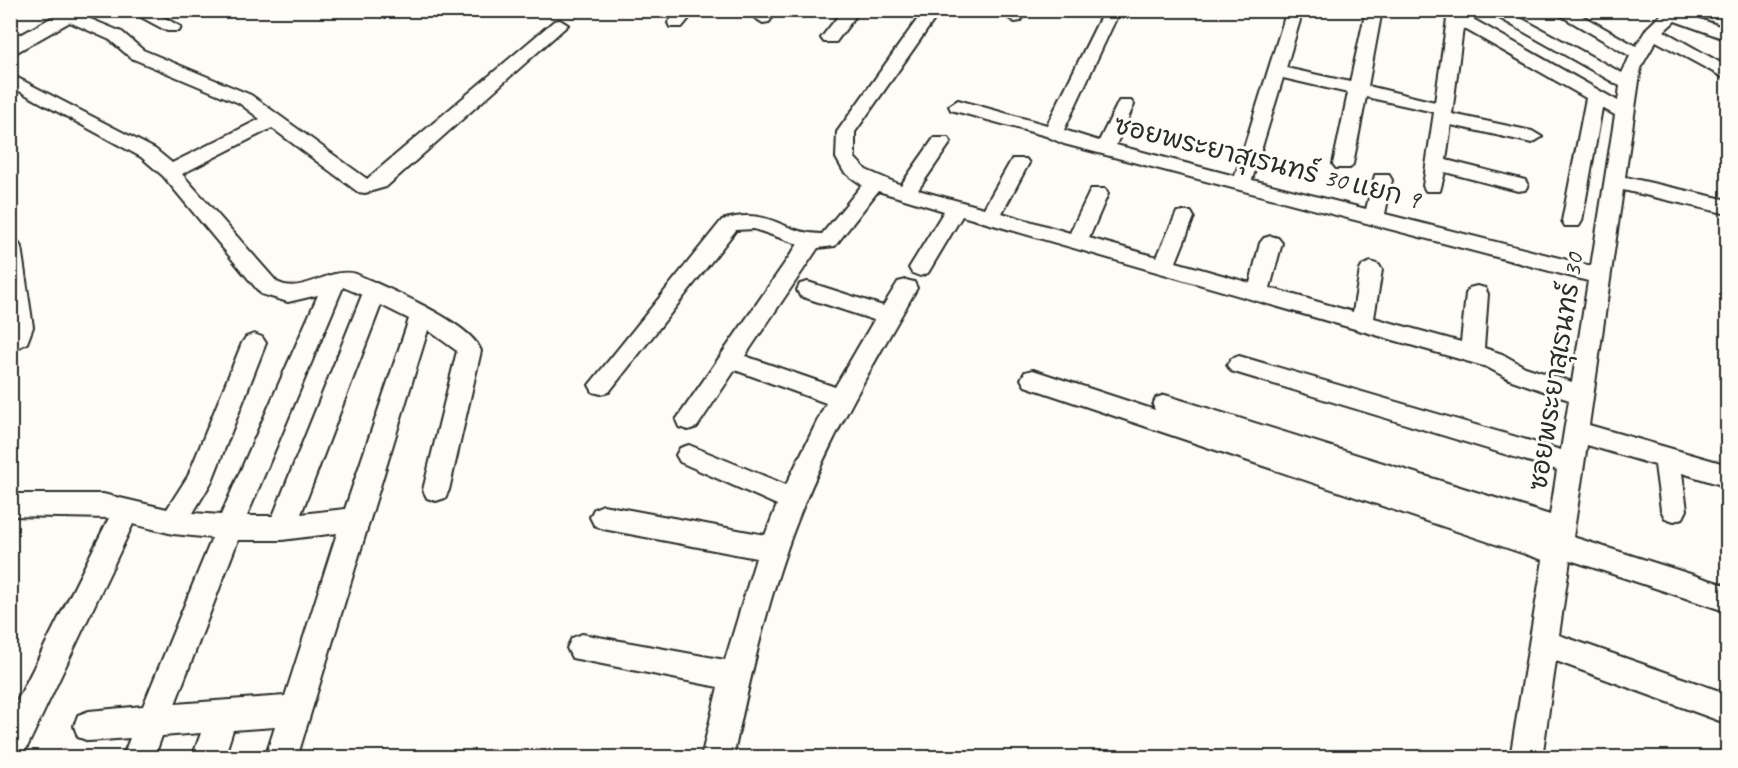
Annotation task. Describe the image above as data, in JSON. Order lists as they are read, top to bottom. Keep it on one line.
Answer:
{"streets":{"street":["ซอยพระยาสุเรนทร์ 30 แยก 9","ซอยพระยาสุเรนทร์ 30"]},"crossings":[["ซอยพระยาสุเรนทร์ 30 แยก 9","ซอยพระยาสุเรนทร์ 30"]]}
